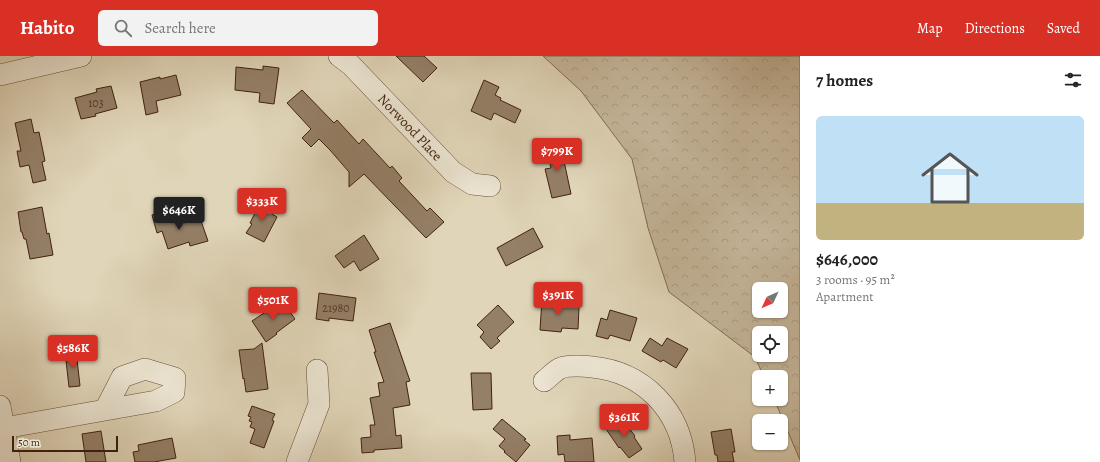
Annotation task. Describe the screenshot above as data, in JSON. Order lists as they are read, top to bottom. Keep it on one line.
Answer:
{"streets":{"street":["Norwood Place"]},"house_numbers":["103","21980"],"scale_bar":"50 m","north":"bottom left","page":{"header":"Habito","search":"Search here","nav":["Map","Directions","Saved"],"heading":"7 homes","list":[{"name":"$646,000","note":"3 rooms · 95 m² · Apartment"}],"price":["$799K","$333K","$646K","$391K","$501K","$586K","$361K"],"map_buttons":["+","−"],"scale":"50 m"}}
